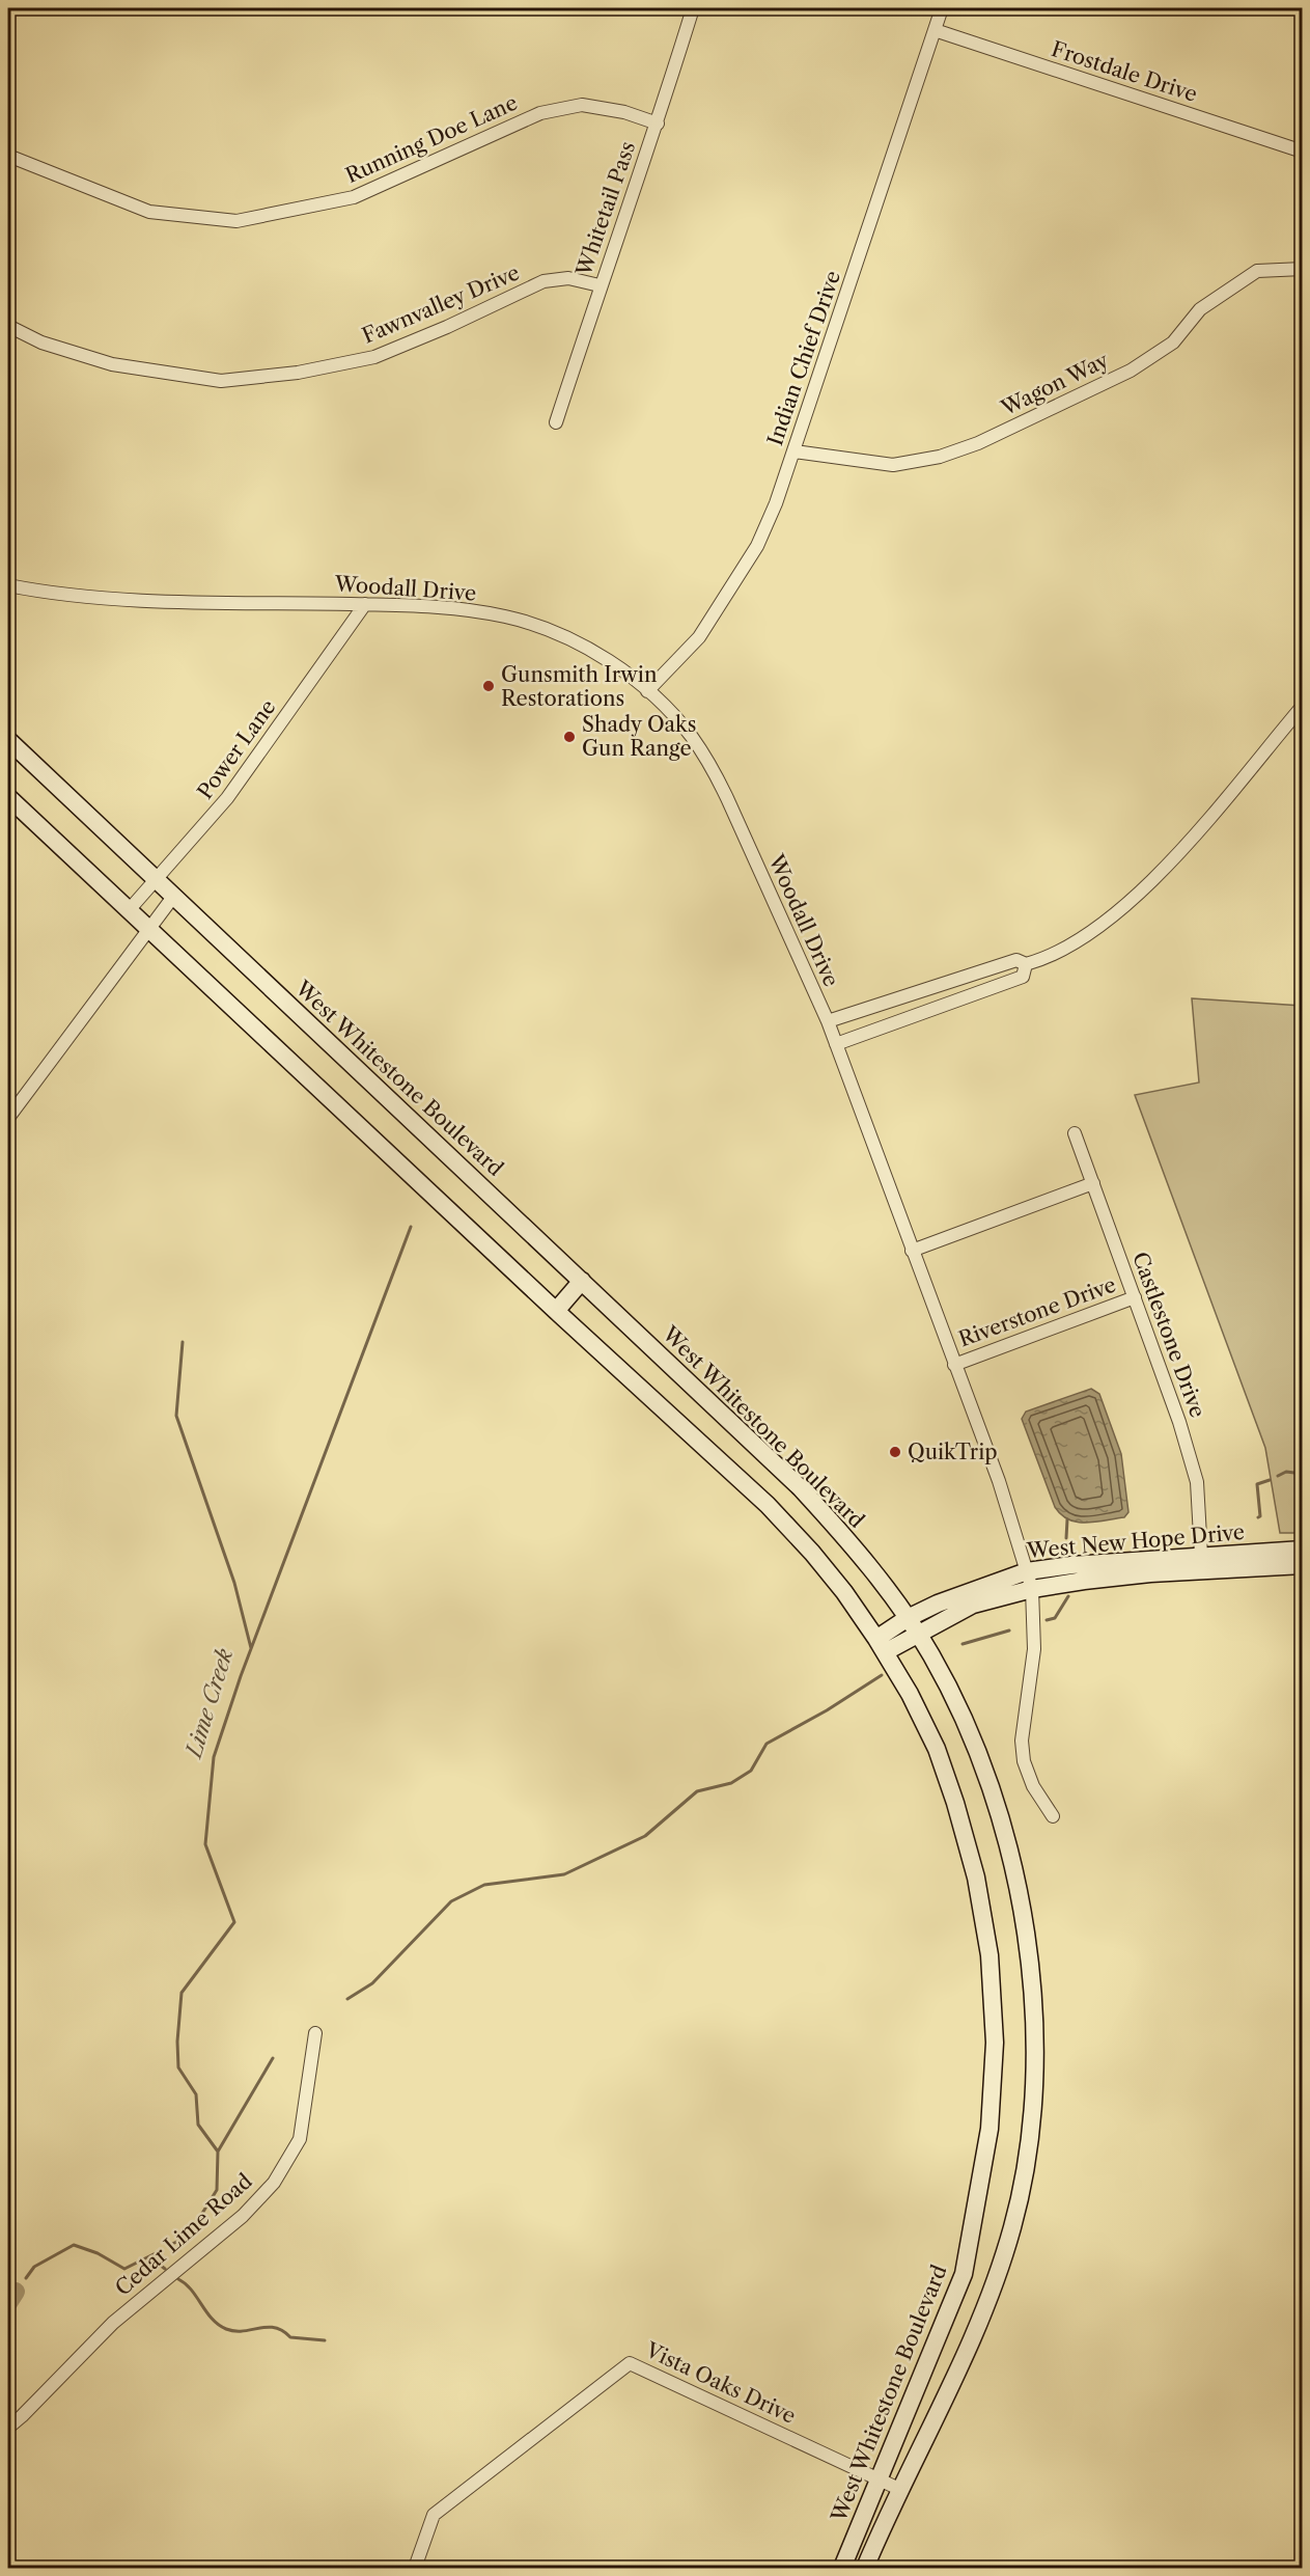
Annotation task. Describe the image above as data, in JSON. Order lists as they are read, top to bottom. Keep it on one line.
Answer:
{"streets":{"main road":["West Whitestone Boulevard","West New Hope Drive"],"street":["Frostdale Drive","Running Doe Lane","Whitetail Pass","Fawnvalley Drive","Indian Chief Drive","Wagon Way","Woodall Drive","Power Lane","Riverstone Drive","Castlestone Drive","Cedar Lime Road","Vista Oaks Drive"]},"crossings":[["Frostdale Drive","Indian Chief Drive"],["Running Doe Lane","Whitetail Pass"],["Whitetail Pass","Fawnvalley Drive"],["Indian Chief Drive","Wagon Way"],["Indian Chief Drive","Woodall Drive"],["Woodall Drive","Power Lane"],["Woodall Drive","Riverstone Drive"],["Woodall Drive","West New Hope Drive"],["Power Lane","West Whitestone Boulevard"],["West Whitestone Boulevard","West New Hope Drive"],["West Whitestone Boulevard","Vista Oaks Drive"],["Riverstone Drive","Castlestone Drive"],["Castlestone Drive","West New Hope Drive"]],"water":["Lime Creek"],"places":["Gunsmith Irwin Restorations","Shady Oaks Gun Range","QuikTrip"]}
